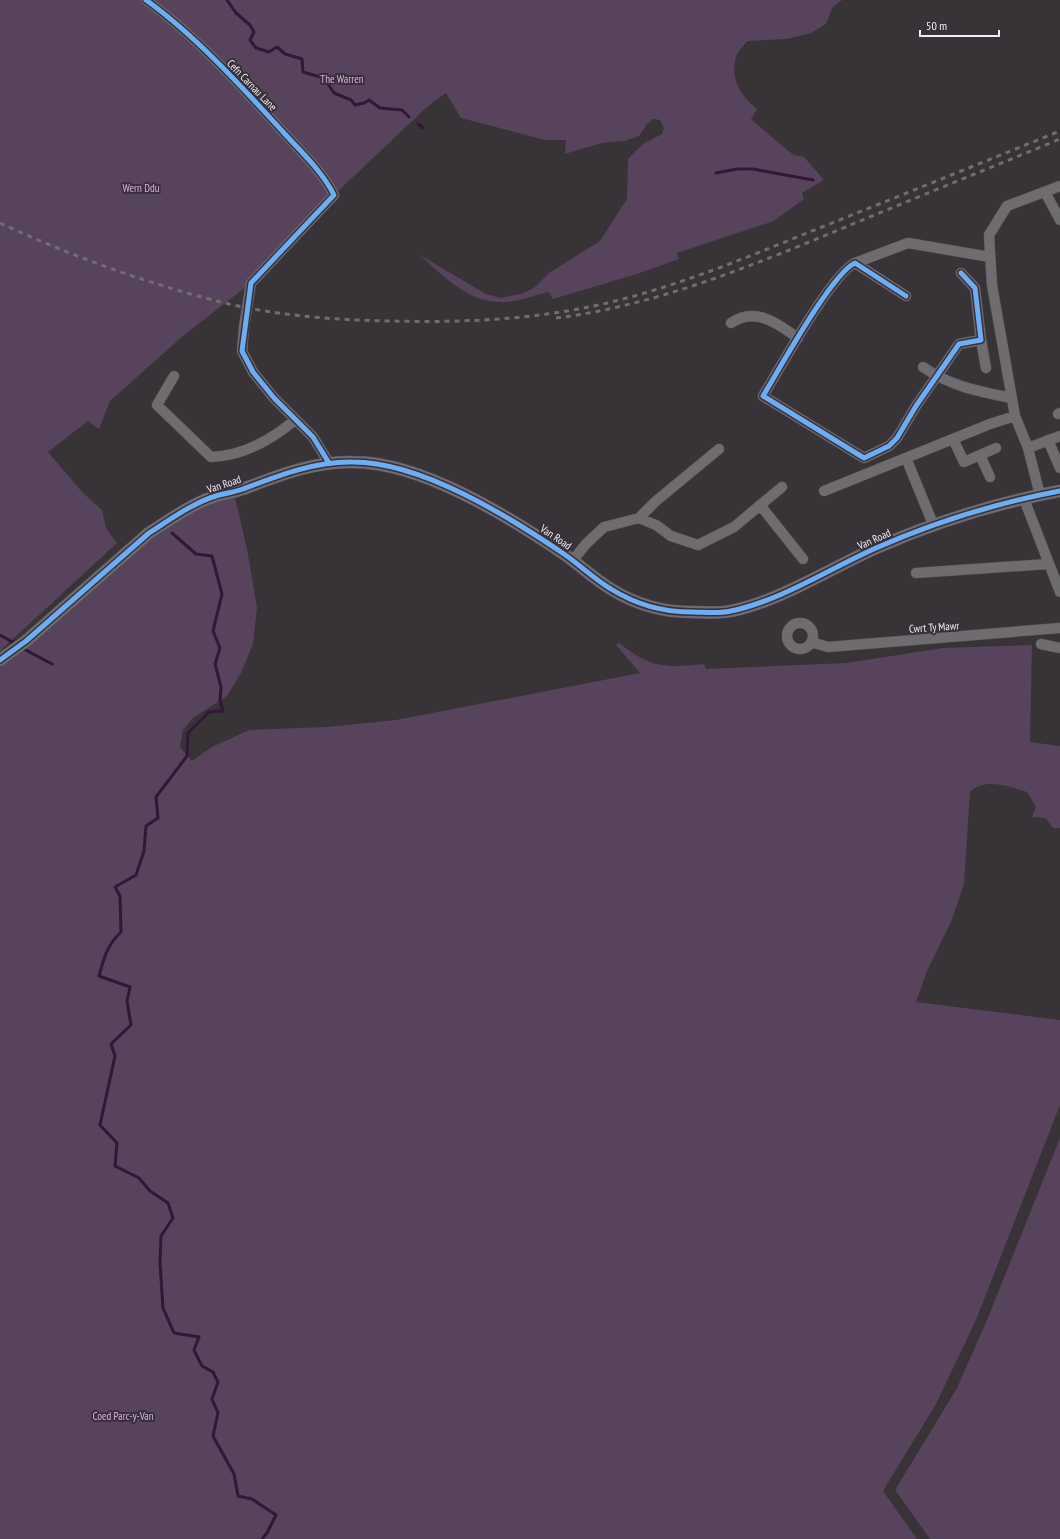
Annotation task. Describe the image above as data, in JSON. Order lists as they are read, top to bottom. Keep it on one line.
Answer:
{"streets":{"street":["Cefn Carnau Lane","Van Road","Cwrt Ty Mawr"]},"parks":["The Warren","Wern Ddu","Coed Parc-y-Van"],"scale_bar":"50 m"}
